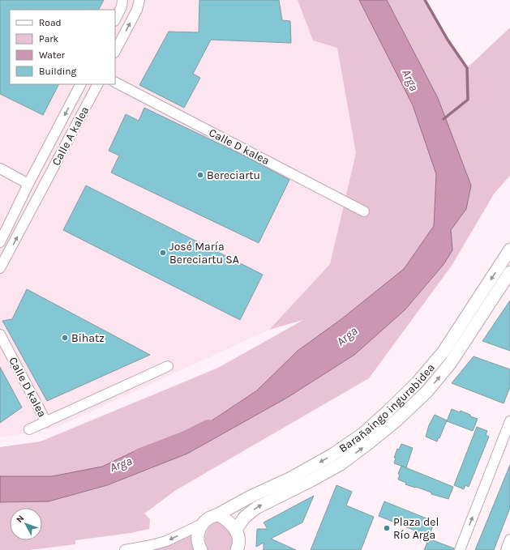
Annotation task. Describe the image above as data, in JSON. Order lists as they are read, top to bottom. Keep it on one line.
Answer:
{"streets":{"main road":["Barañaingo ingurabidea"],"street":["Calle A kalea","Calle D kalea"]},"water":["Arga"],"places":["Bereciartu","José María Bereciartu SA","Bihatz","Plaza del Río Arga"],"legend":["Road","Park","Water","Building"],"north":"top left"}
